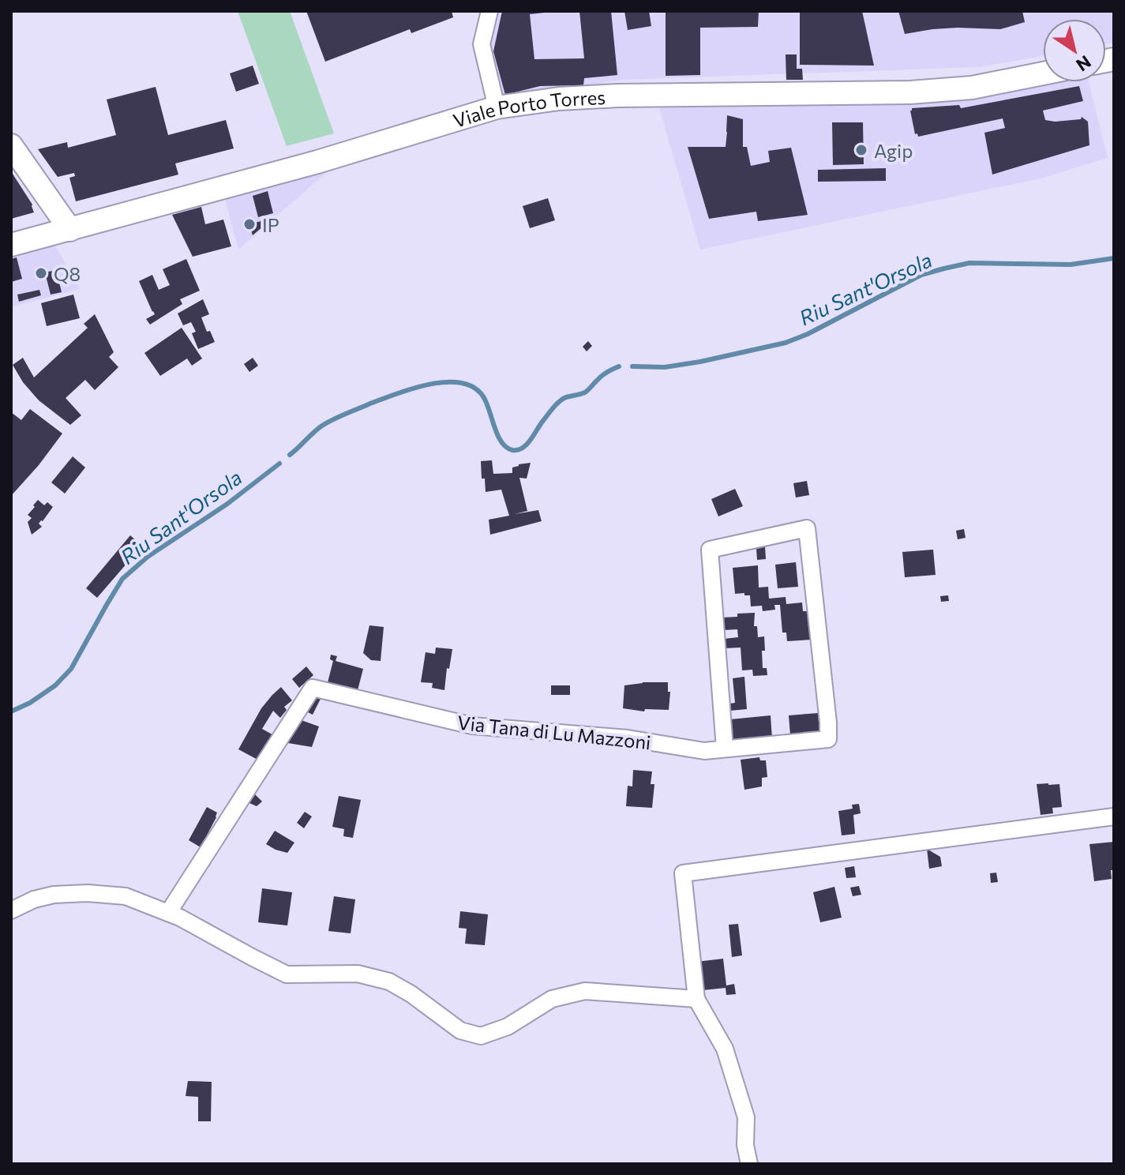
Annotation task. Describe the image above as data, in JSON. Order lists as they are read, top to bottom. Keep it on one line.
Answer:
{"streets":{"main road":["Viale Porto Torres"],"street":["Via Tana di Lu Mazzoni"]},"water":["Riu Sant'Orsola"],"places":["Agip","IP","Q8"],"north":"bottom right"}
